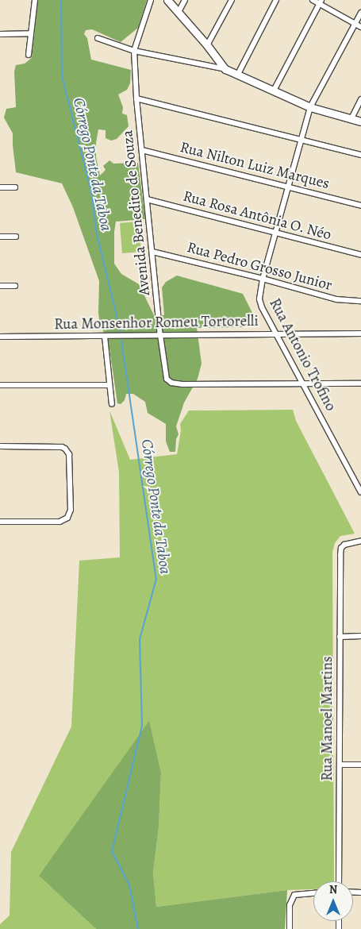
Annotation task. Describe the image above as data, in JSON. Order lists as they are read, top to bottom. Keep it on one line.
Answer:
{"streets":{"street":["Rua Nilton Luiz Marques","Avenida Benedito de Souza","Rua Rosa Antônia O. Néo","Rua Pedro Grosso Junior","Rua Monsenhor Romeu Tortorelli","Rua Antonio Trofino","Rua Manoel Martins"]},"crossings":[["Rua Nilton Luiz Marques","Avenida Benedito de Souza"],["Rua Nilton Luiz Marques","Rua Antonio Trofino"],["Avenida Benedito de Souza","Rua Rosa Antônia O. Néo"],["Avenida Benedito de Souza","Rua Pedro Grosso Junior"],["Avenida Benedito de Souza","Rua Monsenhor Romeu Tortorelli"],["Avenida Benedito de Souza","Rua Antonio Trofino"],["Rua Rosa Antônia O. Néo","Rua Antonio Trofino"],["Rua Pedro Grosso Junior","Rua Antonio Trofino"],["Rua Monsenhor Romeu Tortorelli","Rua Antonio Trofino"]],"water":["Córrego Ponte da Taboa"],"north":"top"}
